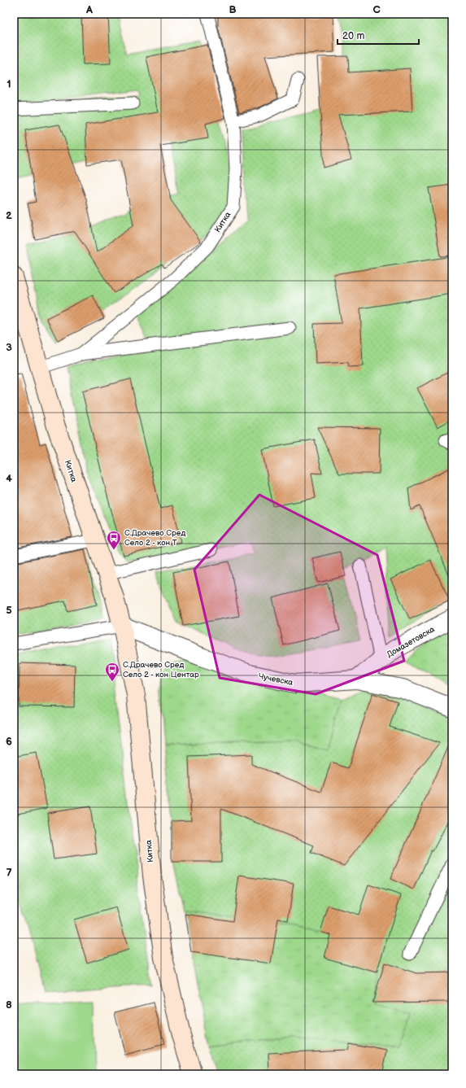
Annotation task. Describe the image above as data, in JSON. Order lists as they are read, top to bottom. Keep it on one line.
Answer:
{"streets":{"main road":["Китка"],"street":["Домазетовска","Чучевска"]},"crossings":[["Китка","Чучевска"],["Домазетовска","Чучевска"]],"places":{"bus stop":["С.Драчево Сред Село 2 - кон T","С.Драчево Сред Село 2 - кон Центар"]},"scale_bar":"20 m","grid":{"columns":["A","B","C"],"rows":["1","2","3","4","5","6","7","8"]}}
